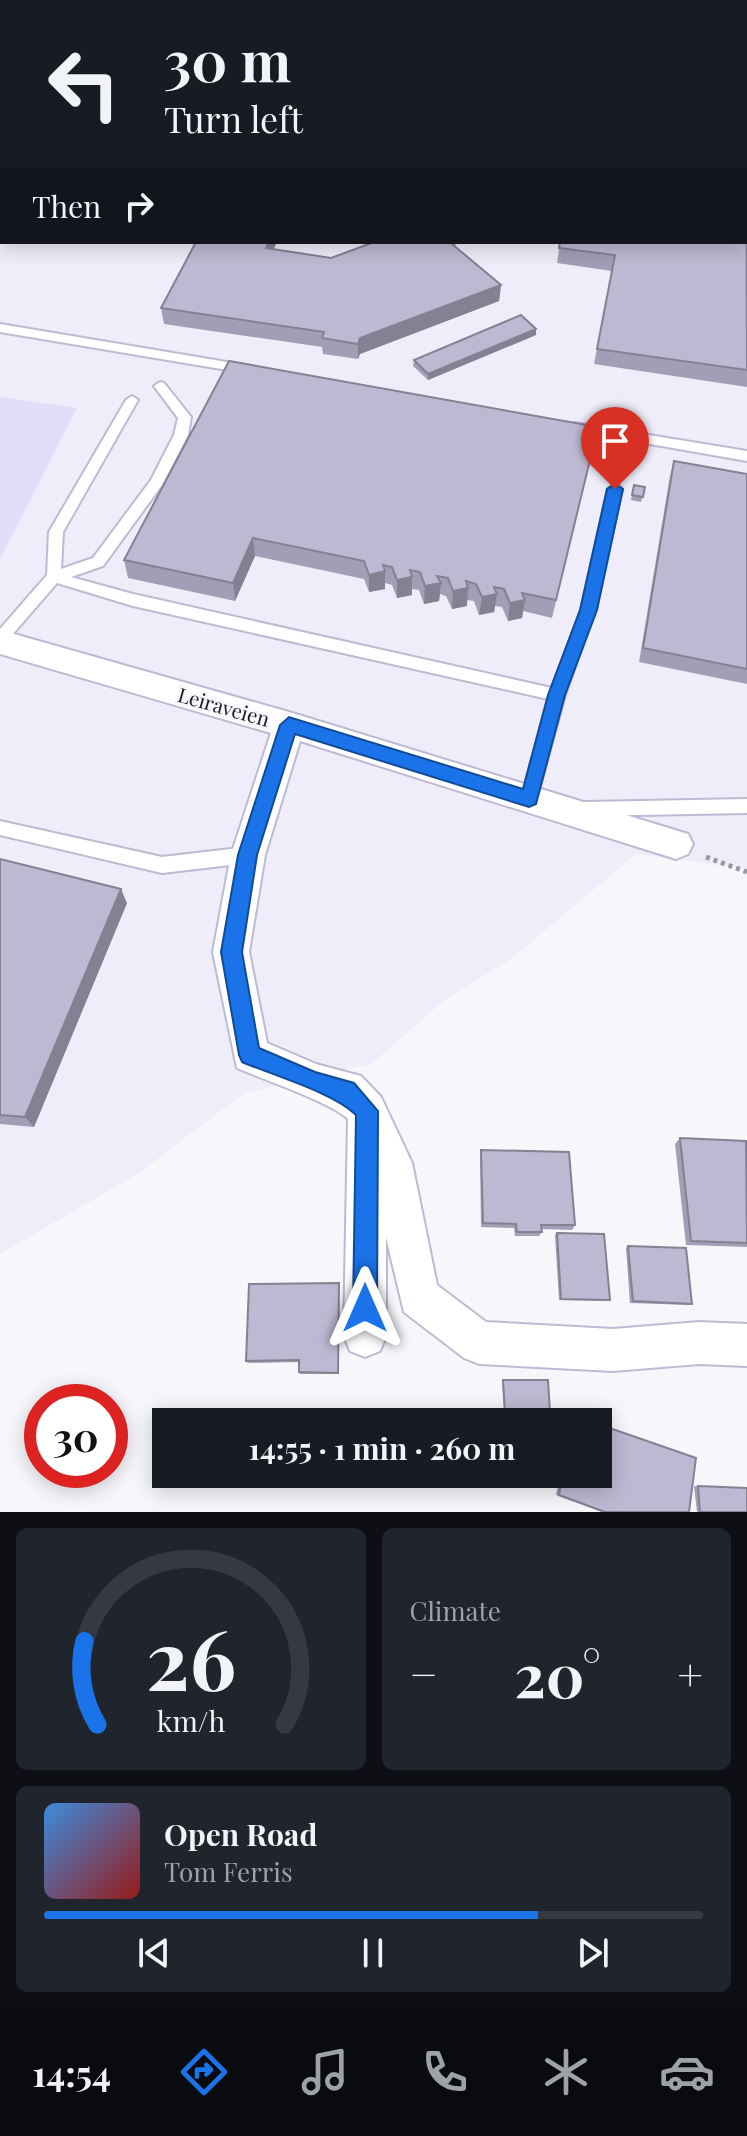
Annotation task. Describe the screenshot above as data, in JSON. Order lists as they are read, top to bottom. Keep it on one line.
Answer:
{"streets":{"street":["Leiraveien"]},"page":{"turn":["30 m","Turn left"],"then":"Then","limit":"30","trip":"14:55 · 1 min · 260 m","tile":"Climate","heat":["−","20°","+"],"song":["Open Road","Tom Ferris"],"tabs":"14:54","gauge":["26","km/h"]}}
